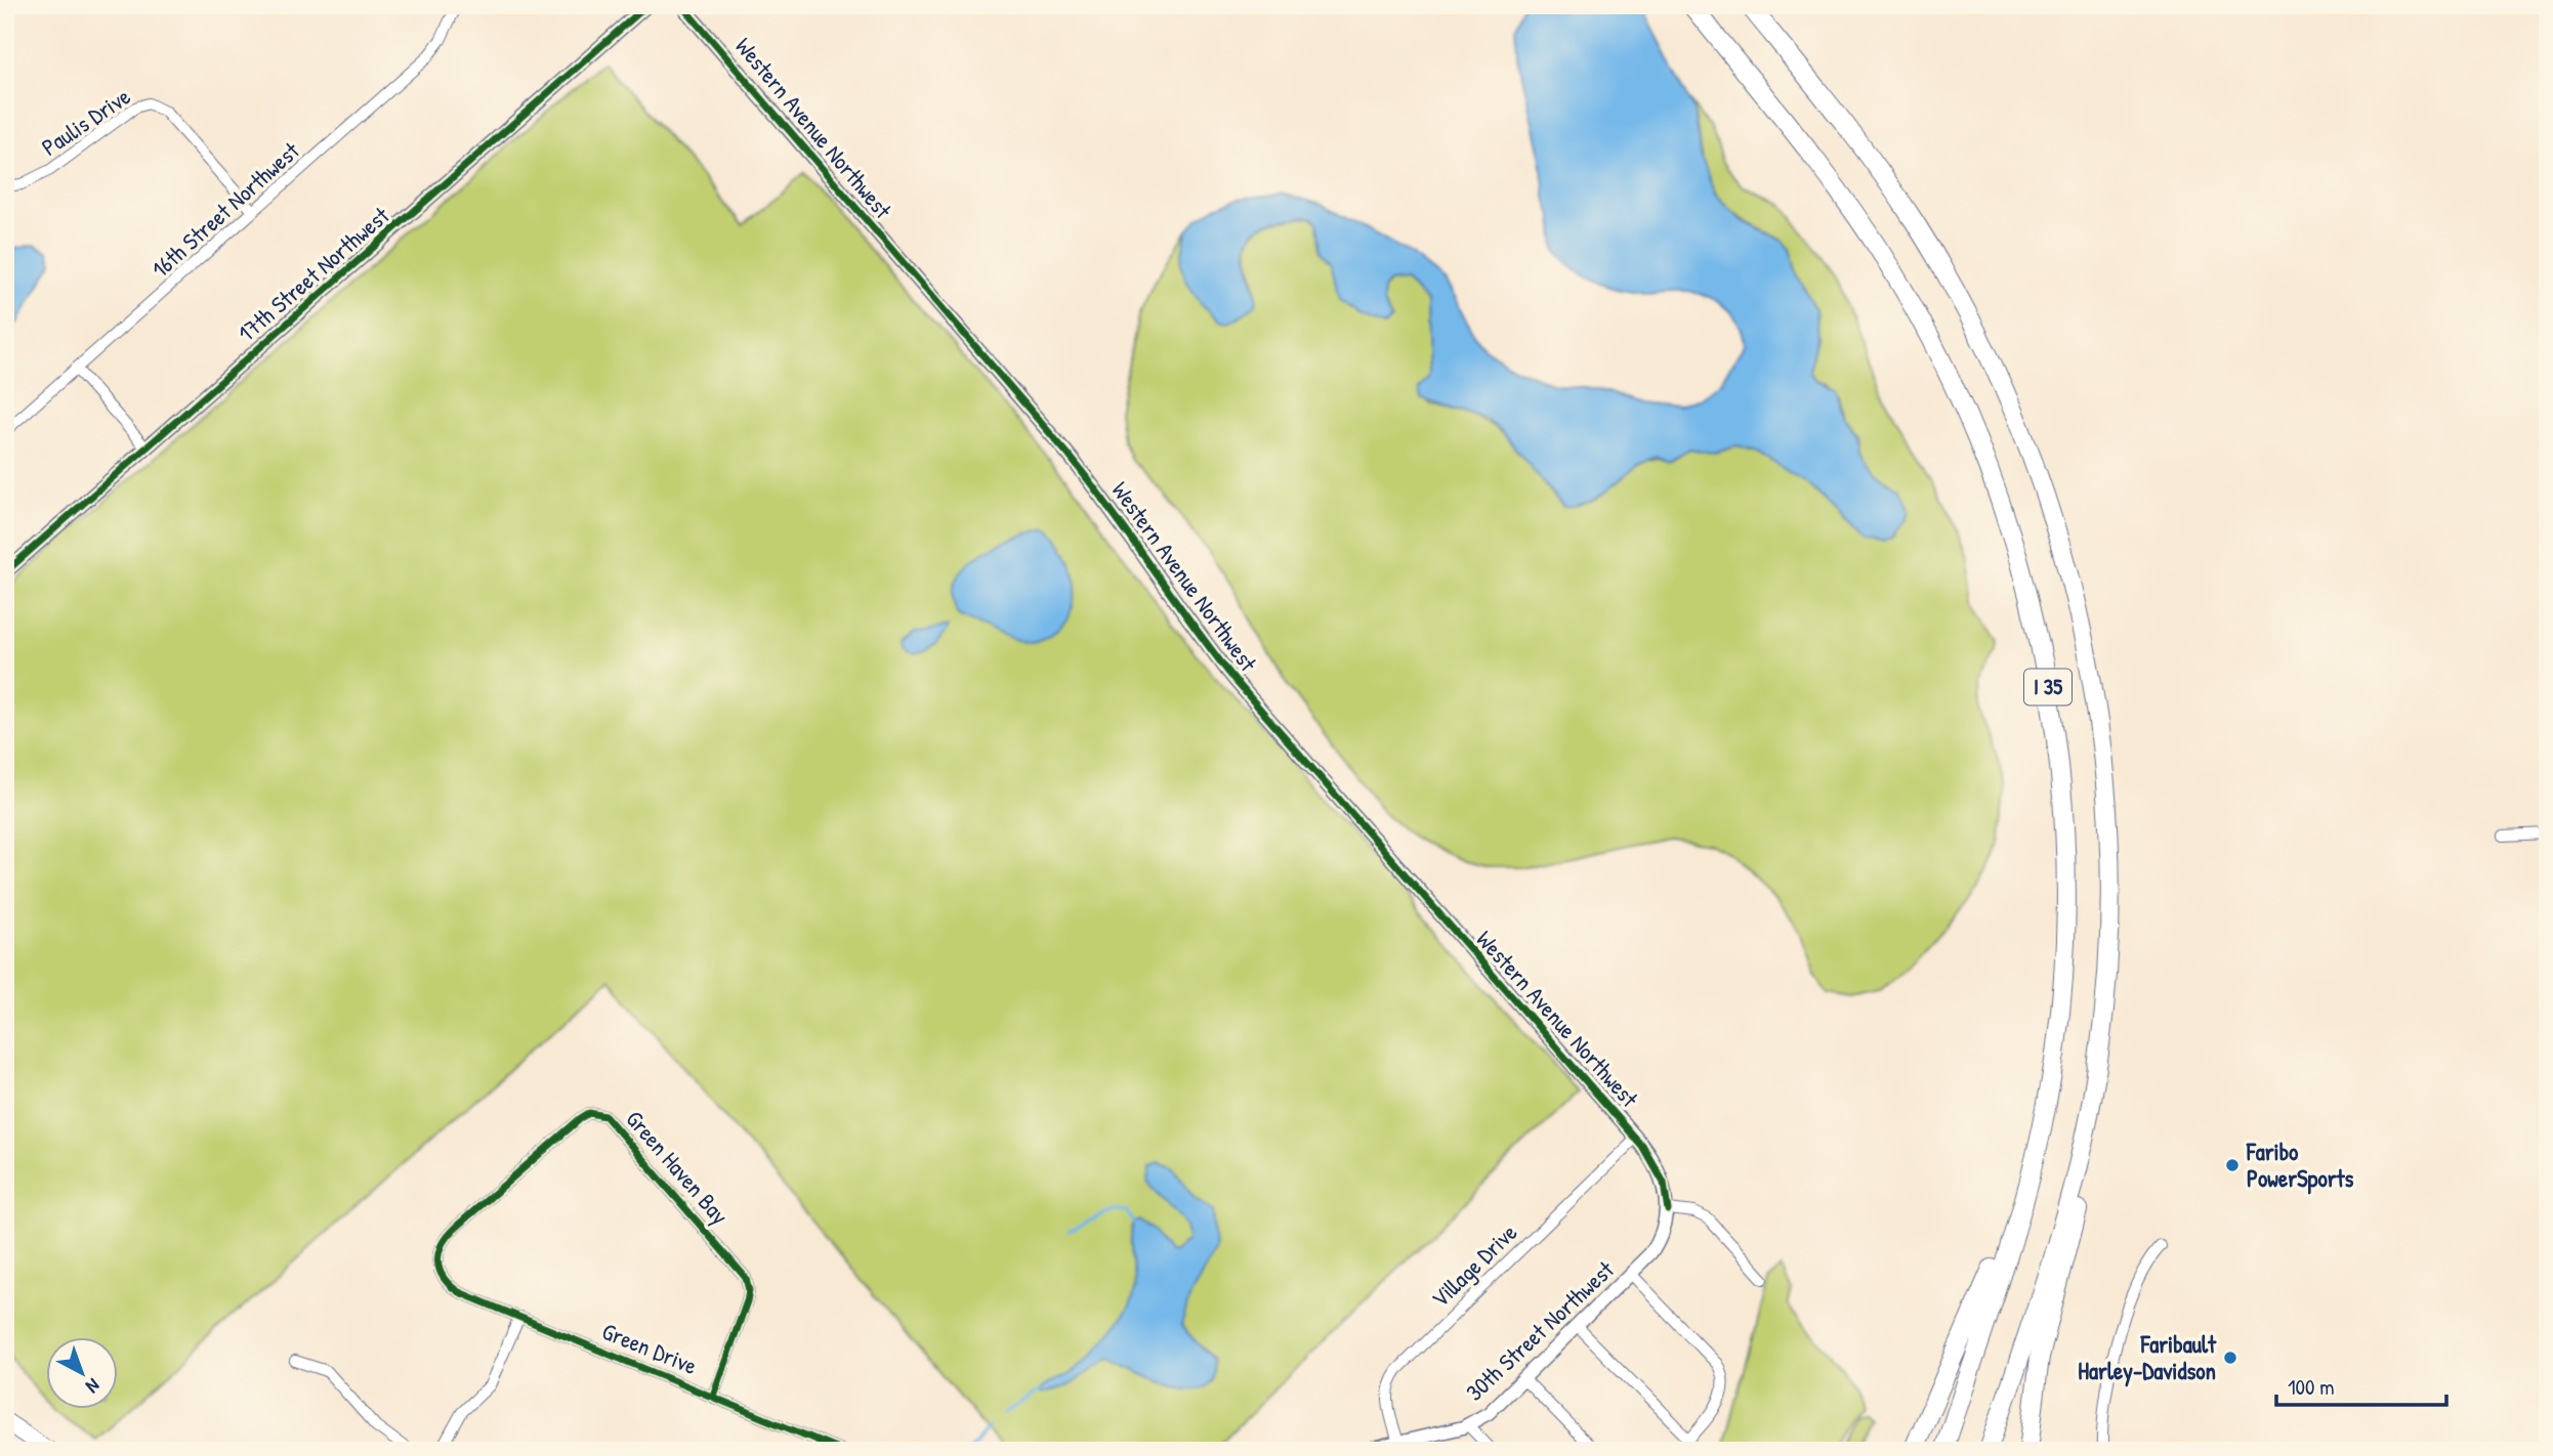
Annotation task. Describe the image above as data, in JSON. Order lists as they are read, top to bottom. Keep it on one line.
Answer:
{"streets":{"highway":["I 35"],"street":["Paulis Drive","Western Avenue Northwest","16th Street Northwest","17th Street Northwest","Green Haven Bay","Village Drive","30th Street Northwest","Green Drive"]},"crossings":[["Paulis Drive","16th Street Northwest"],["Western Avenue Northwest","Village Drive"],["Western Avenue Northwest","30th Street Northwest"],["Green Haven Bay","Green Drive"],["Village Drive","30th Street Northwest"]],"places":["Faribo PowerSports","Faribault Harley-Davidson"],"scale_bar":"100 m","north":"bottom right"}
